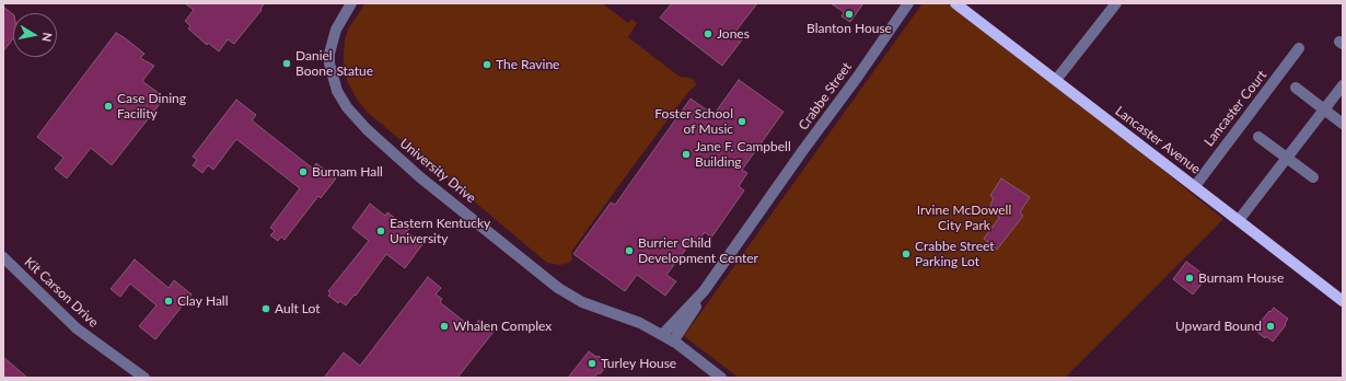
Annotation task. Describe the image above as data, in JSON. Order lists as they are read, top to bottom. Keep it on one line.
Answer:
{"streets":{"main road":["Lancaster Avenue"],"street":["Crabbe Street","Lancaster Court","University Drive","Kit Carson Drive"]},"crossings":[["Crabbe Street","University Drive"],["Lancaster Court","Lancaster Avenue"]],"parks":["Irvine McDowell City Park"],"places":["Blanton House","Jones","Daniel Boone Statue","The Ravine","Case Dining Facility","Foster School of Music","Jane F. Campbell Building","Burnam Hall","Eastern Kentucky University","Burrier Child Development Center","Crabbe Street Parking Lot","Burnam House","Clay Hall","Ault Lot","Whalen Complex","Upward Bound","Turley House"],"north":"right"}
